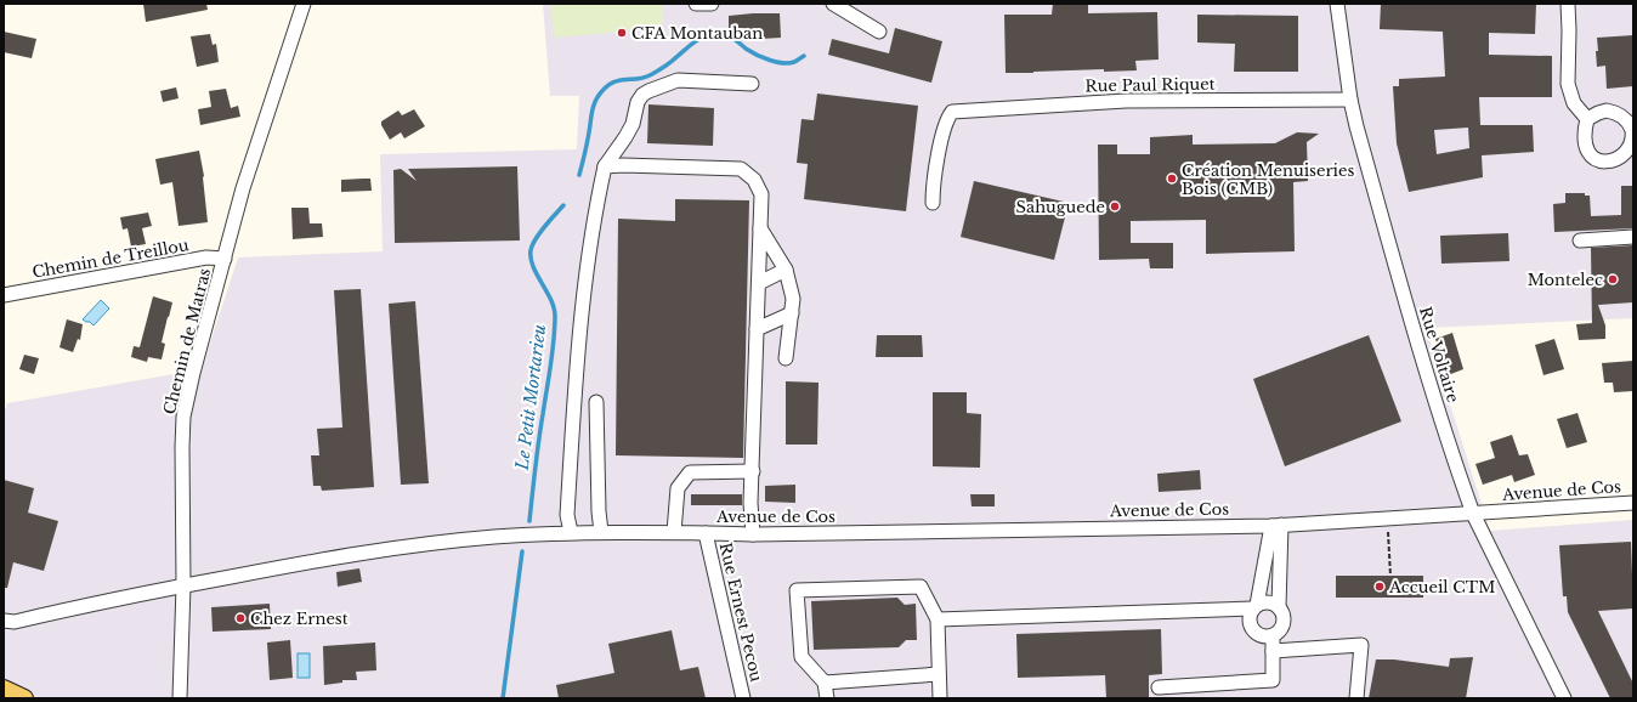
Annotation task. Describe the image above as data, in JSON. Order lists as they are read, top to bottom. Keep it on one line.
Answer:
{"streets":{"street":["Rue Paul Riquet","Chemin de Treillou","Chemin de Matras","Rue Voltaire","Avenue de Cos","Rue Ernest Pecou"]},"crossings":[["Rue Paul Riquet","Rue Voltaire"],["Chemin de Treillou","Chemin de Matras"],["Chemin de Matras","Avenue de Cos"],["Rue Voltaire","Avenue de Cos"],["Avenue de Cos","Rue Ernest Pecou"]],"water":["Le Petit Mortarieu"],"places":["CFA Montauban","Création Menuiseries Bois (CMB)","Sahuguede","Montelec","Accueil CTM","Chez Ernest"]}
